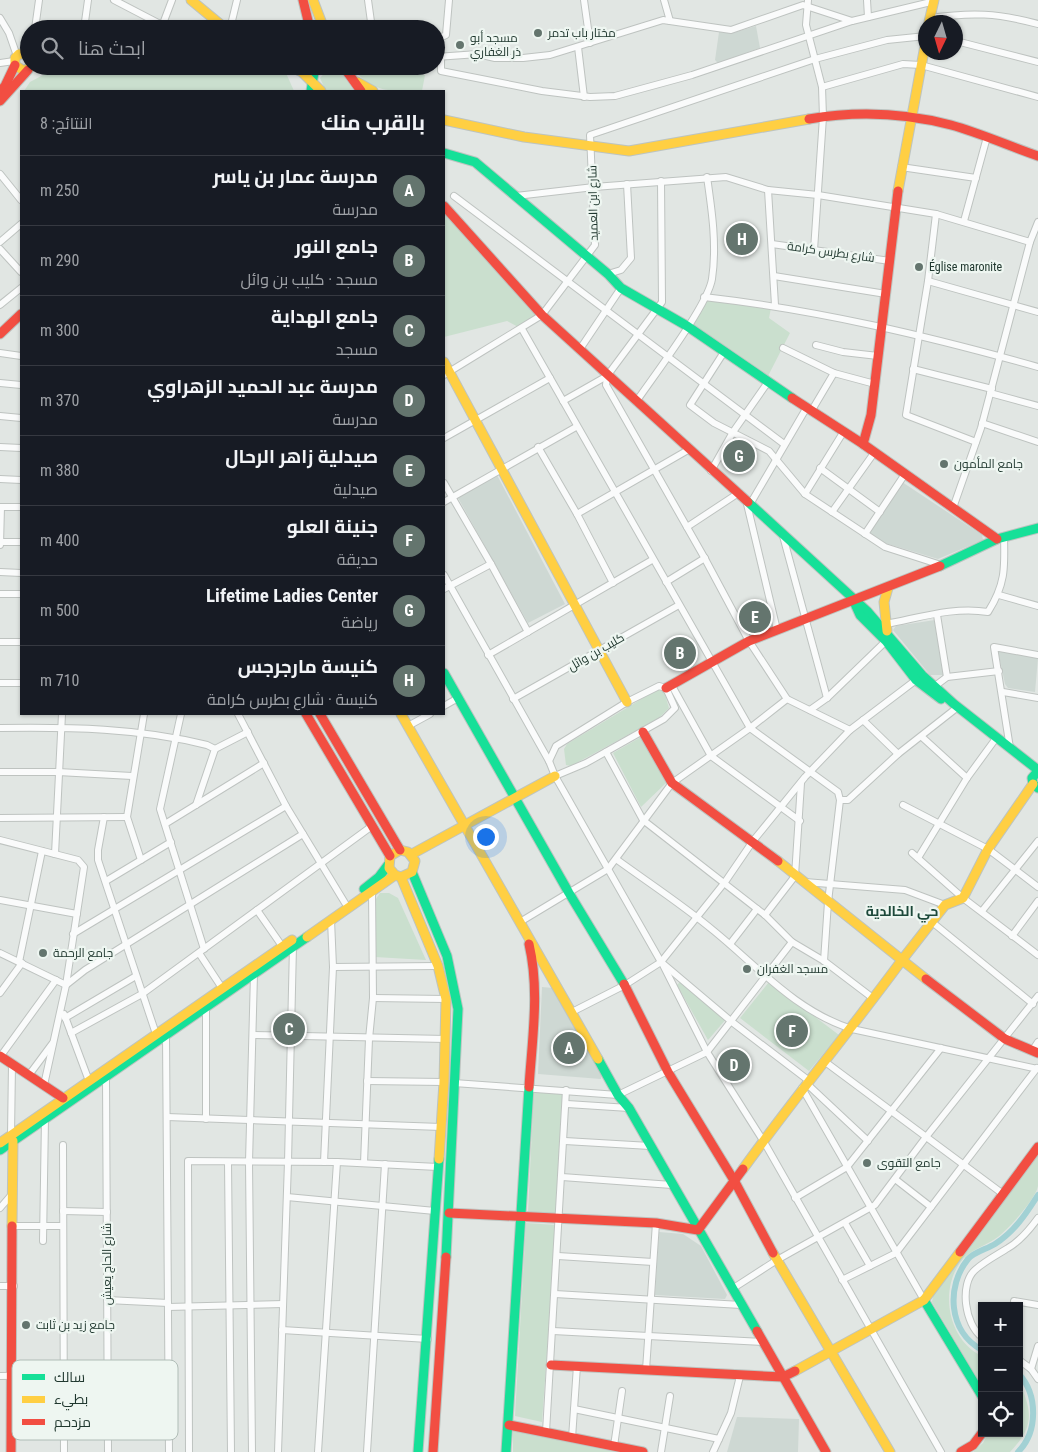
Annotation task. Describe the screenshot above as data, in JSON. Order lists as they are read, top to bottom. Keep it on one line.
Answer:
{"streets":{"street":["شارع ابن العميد","شارع بطرس كرامة","كليب بن وائل","شارع الحاج يعيش"]},"districts":["حي الخالدية"],"places":["مختار باب تدمر","مسجد أبو ذر الغفاري","Église maronite","جامع المأمون","جامع الرحمة","مسجد الغفران","جامع التقوى","جامع زيد بن ثابت"],"legend":["سالك","بطيء","مزدحم"],"north":"bottom","page":{"search":"ابحث هنا","heading":["بالقرب منك","النتائج: 8"],"list":[{"mark":"A","name":"مدرسة عمار بن ياسر","note":"مدرسة","value":"250 m"},{"mark":"B","name":"جامع النور","note":"مسجد · كليب بن وائل","value":"290 m"},{"mark":"C","name":"جامع الهداية","note":"مسجد","value":"300 m"},{"mark":"D","name":"مدرسة عبد الحميد الزهراوي","note":"مدرسة","value":"370 m"},{"mark":"E","name":"صيدلية زاهر الرحال","note":"صيدلية","value":"380 m"},{"mark":"F","name":"جنينة العلو","note":"حديقة","value":"400 m"},{"mark":"G","name":"Lifetime Ladies Center","note":"رياضة","value":"500 m"},{"mark":"H","name":"كنيسة مارجرجس","note":"كنيسة · شارع بطرس كرامة","value":"710 m"}],"pins":["H","G","E","B","C","F","A","D"],"map_buttons":["+","−"]}}
